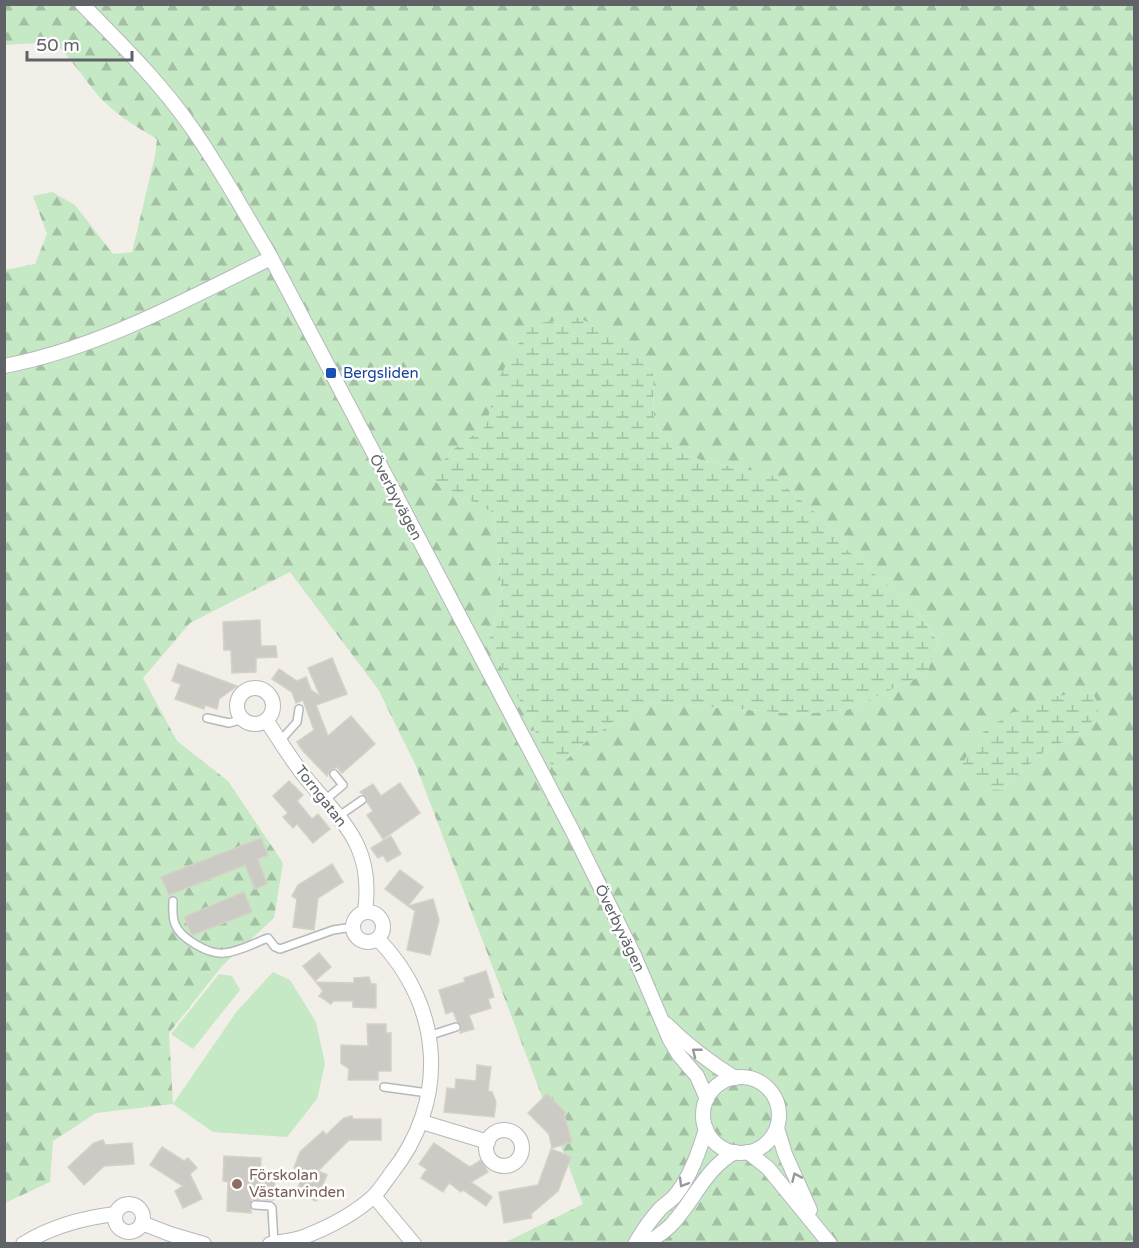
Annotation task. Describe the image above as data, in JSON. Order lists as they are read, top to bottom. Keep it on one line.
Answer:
{"streets":{"street":["Överbyvägen","Torngatan"]},"places":{"transit":["Bergsliden"],"other":["Förskolan Västanvinden"]},"scale_bar":"50 m"}
